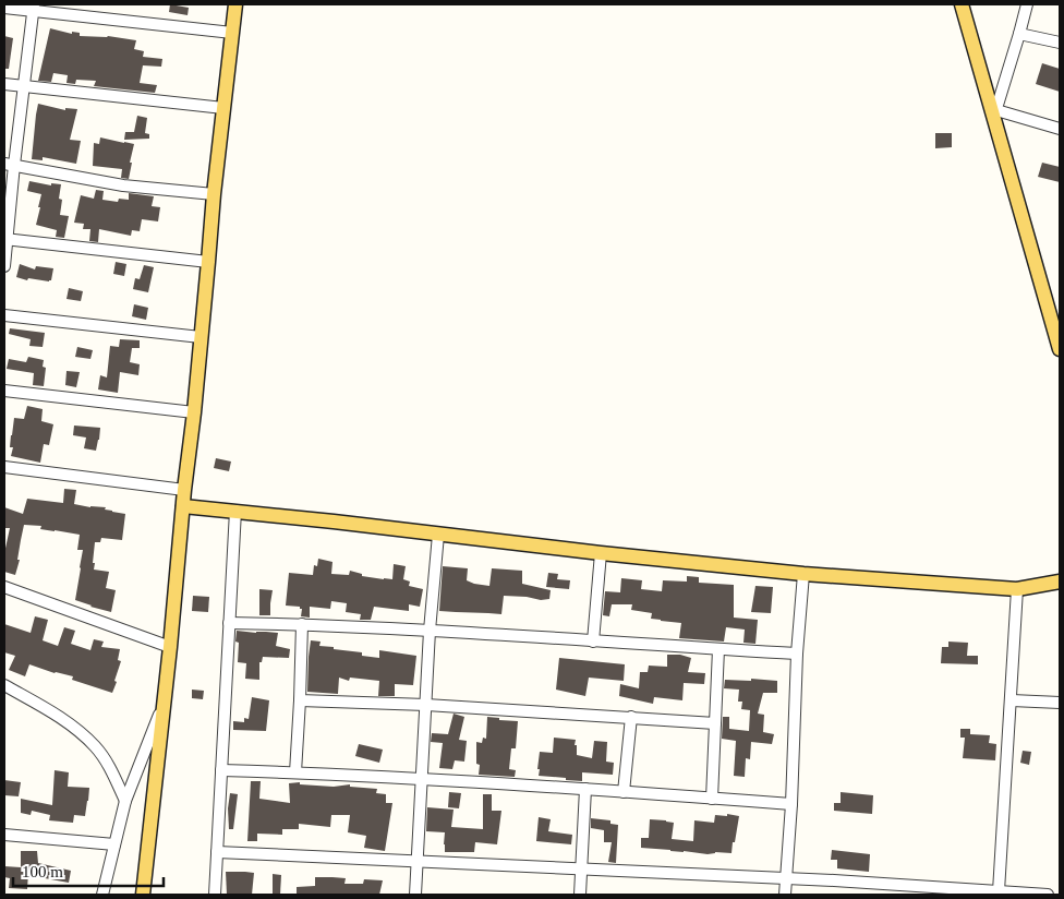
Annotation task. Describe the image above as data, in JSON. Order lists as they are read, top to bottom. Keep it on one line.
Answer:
{"scale_bar":"100 m"}
